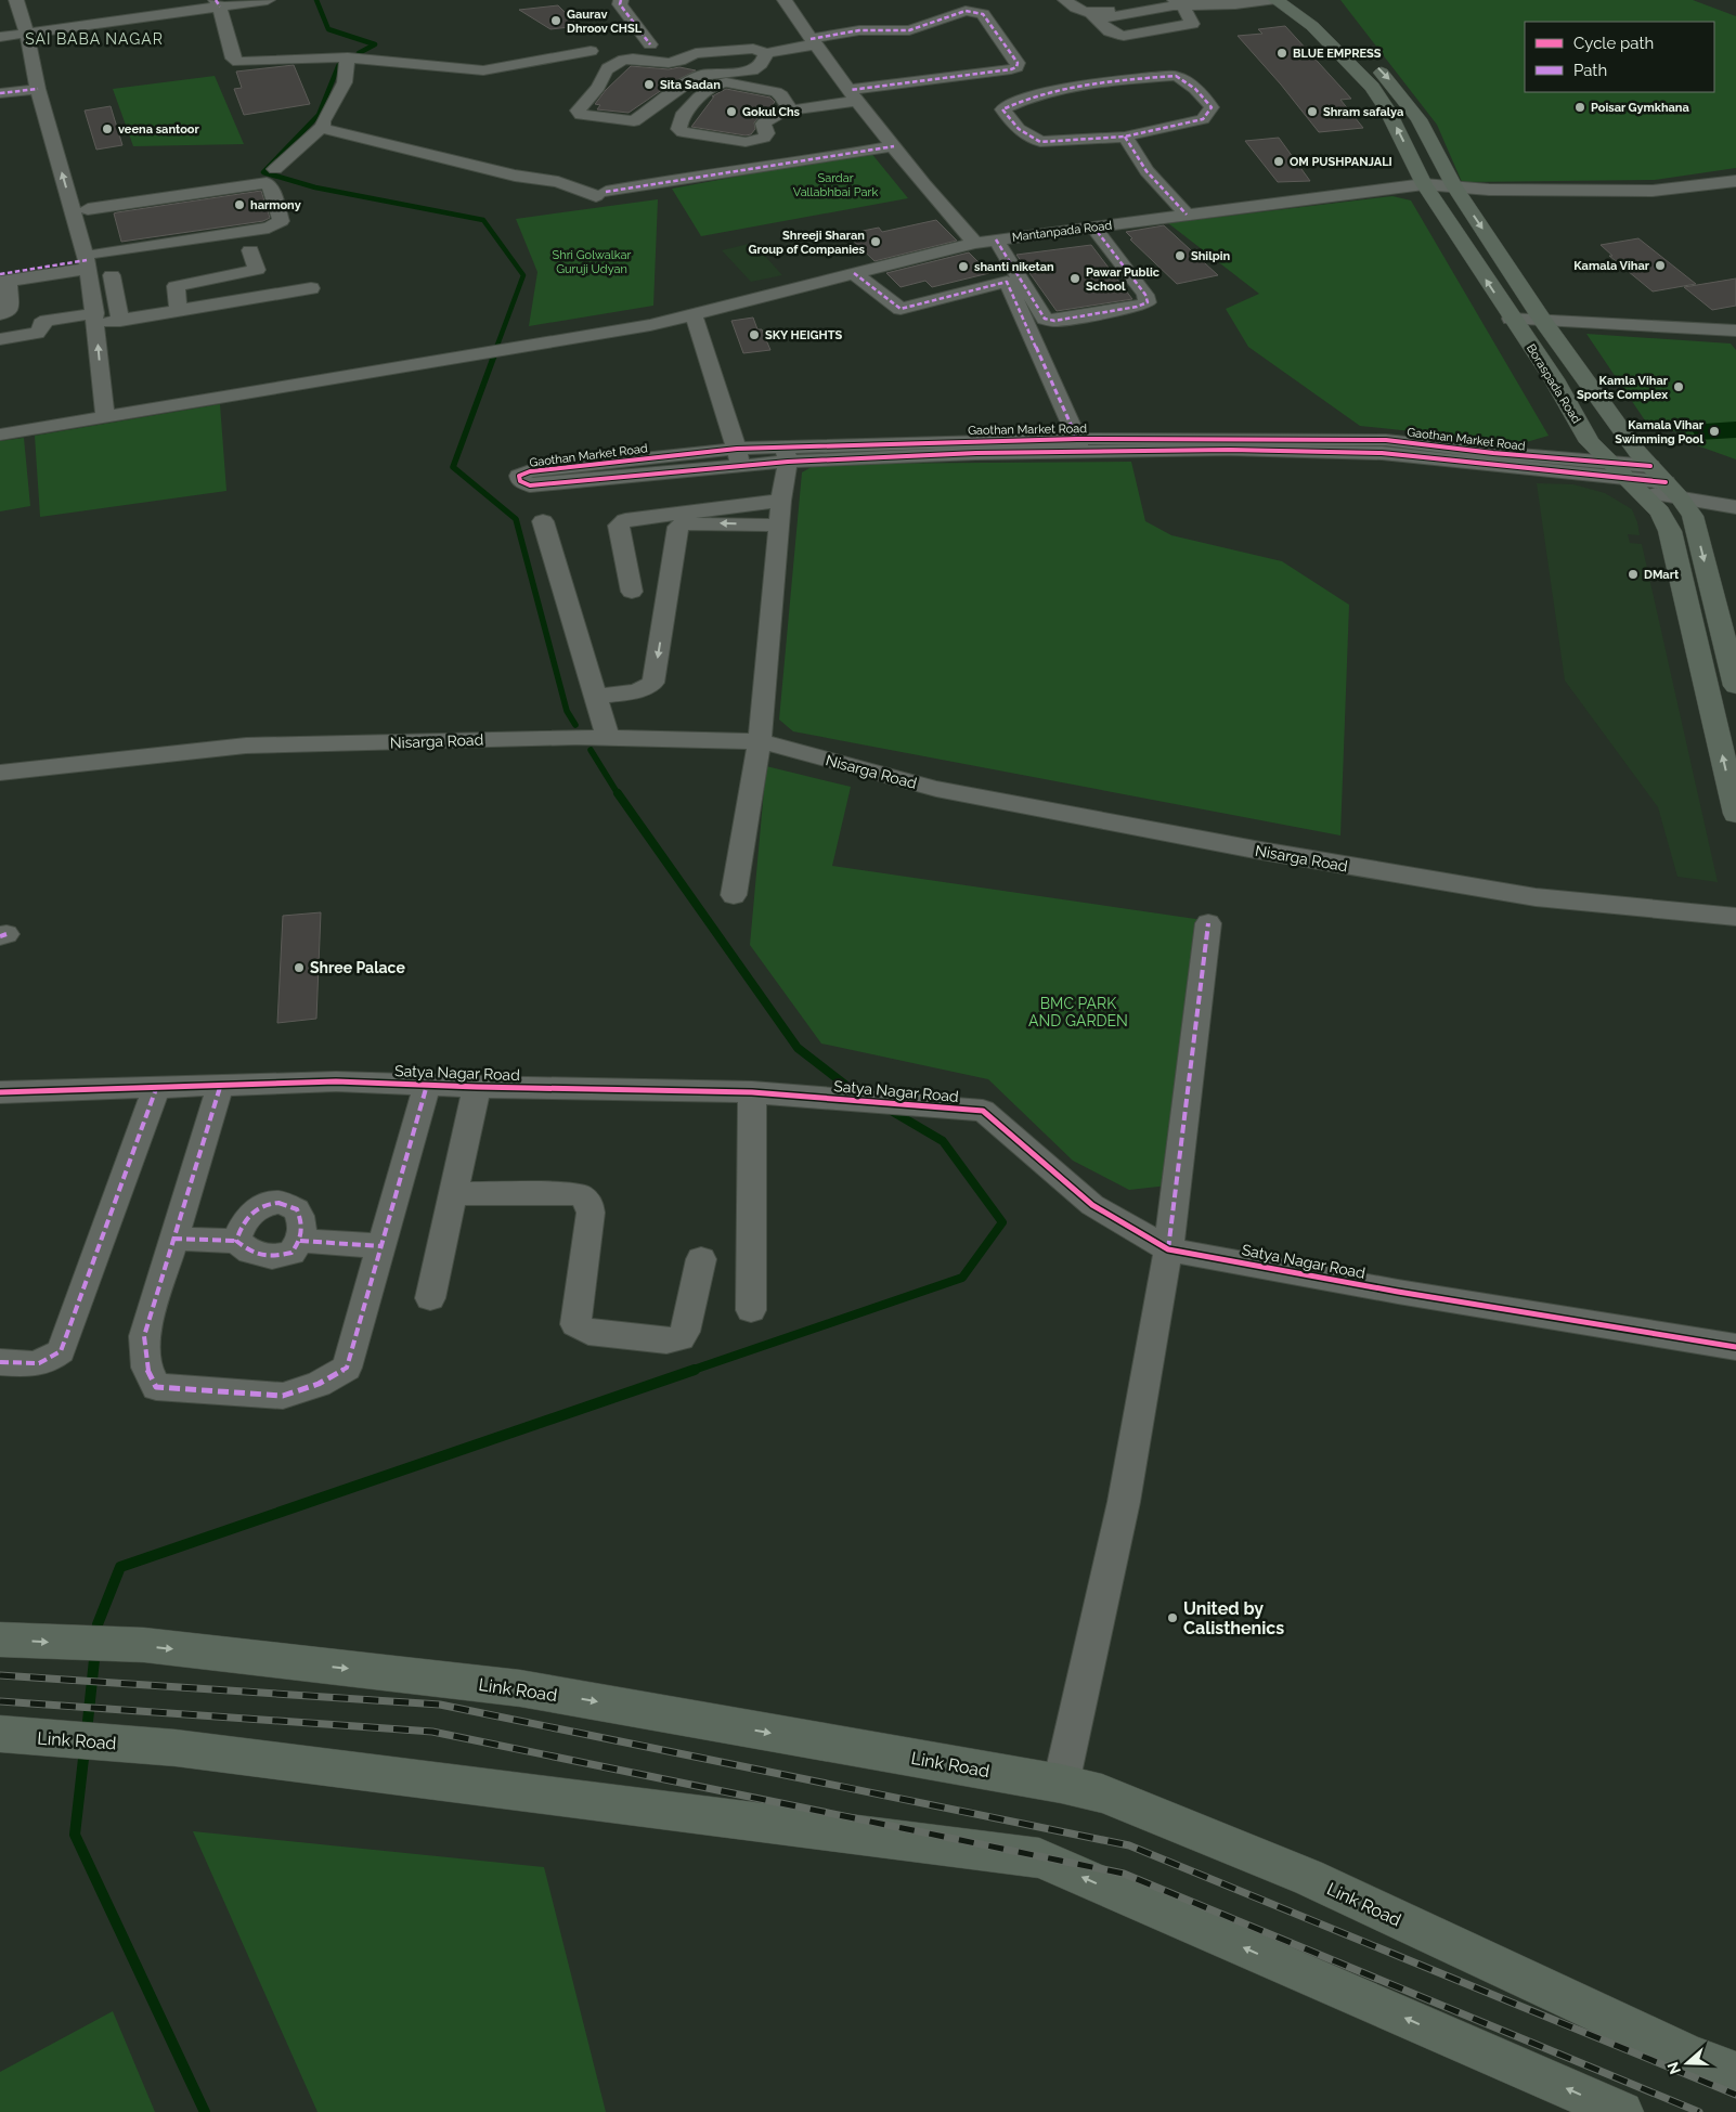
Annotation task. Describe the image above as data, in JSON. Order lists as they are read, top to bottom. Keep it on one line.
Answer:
{"streets":{"main road":["Boraspada Road","Link Road"],"street":["Mantanpada Road","Gaothan Market Road","Nisarga Road","Satya Nagar Road"]},"crossings":[["Mantanpada Road","Boraspada Road"],["Boraspada Road","Gaothan Market Road"]],"districts":["SAI BABA NAGAR"],"parks":["Sardar Vallabhbai Park","Shri Golwalkar Guruji Udyan","BMC PARK AND GARDEN"],"places":["Gaurav Dhroov CHSL","BLUE EMPRESS","Sita Sadan","Poisar Gymkhana","Gokul Chs","Shram safalya","veena santoor","OM PUSHPANJALI","harmony","Shreeji Sharan Group of Companies","Shilpin","Kamala Vihar","shanti niketan","Pawar Public School","SKY HEIGHTS","Kamla Vihar Sports Complex","Kamala Vihar Swimming Pool","DMart","Shree Palace","United by Calisthenics"],"legend":["Cycle path","Path"],"north":"left"}
